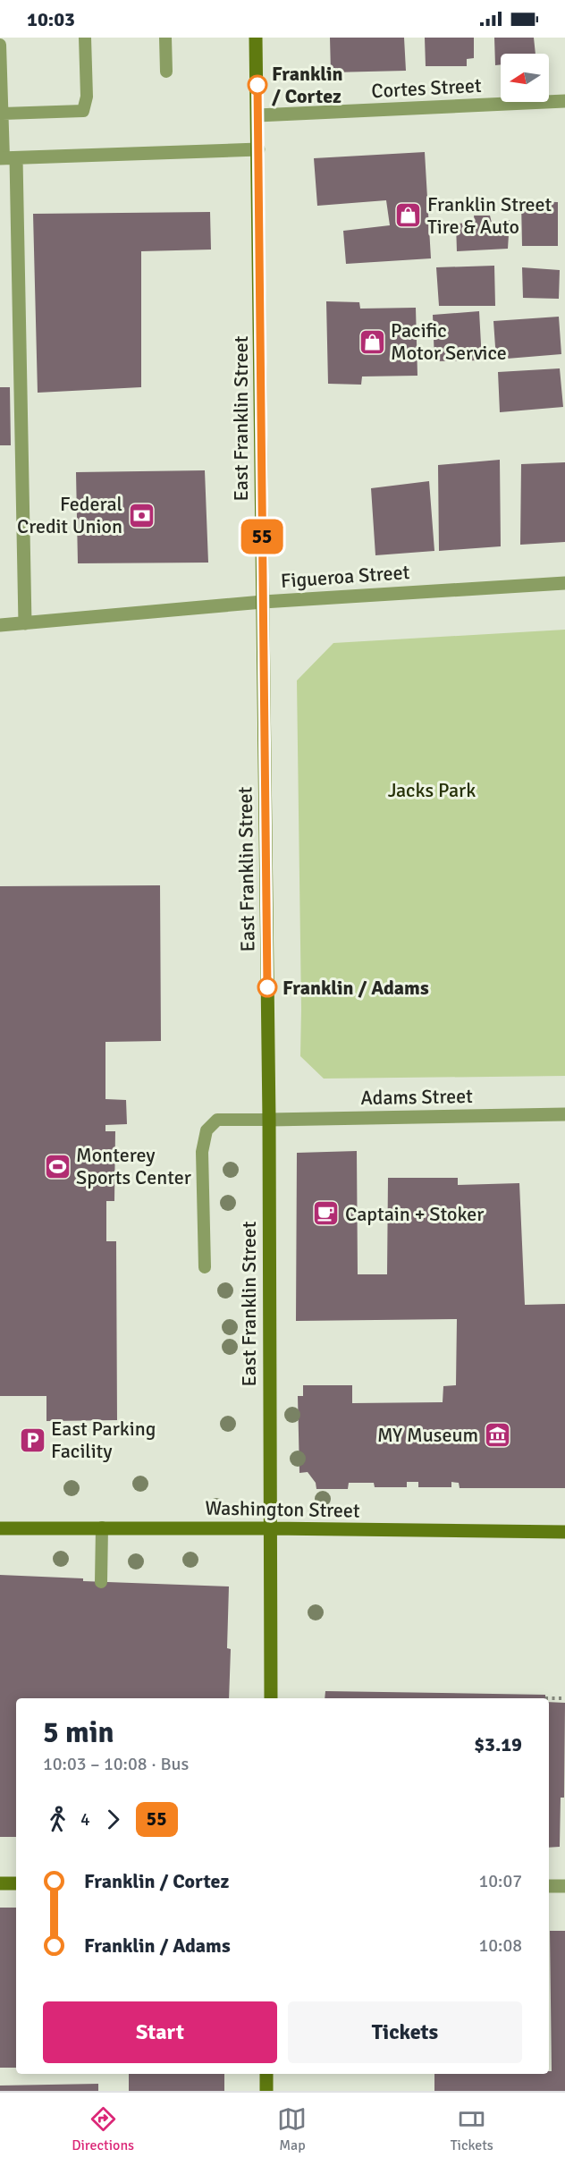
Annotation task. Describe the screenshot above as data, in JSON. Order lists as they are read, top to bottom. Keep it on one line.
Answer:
{"streets":{"street":["Cortes Street","East Franklin Street","Figueroa Street","Adams Street","Washington Street"]},"crossings":[["Cortes Street","East Franklin Street"],["East Franklin Street","Figueroa Street"],["East Franklin Street","Adams Street"],["East Franklin Street","Washington Street"]],"parks":["Jacks Park"],"places":{"other":["Franklin / Cortez","Franklin / Adams"],"shop":["Franklin Street Tire & Auto","Pacific Motor Service"],"bank":["Federal Credit Union"],"sports":["Monterey Sports Center"],"cafe":["Captain + Stoker"],"museum":["MY Museum"],"parking":["East Parking Facility"]},"lines":["bus line 55"],"north":"left","page":{"status":"10:03","on_map":"55","heading":["5 min","10:03 – 10:08 · Bus","$3.19"],"legs":["4","55"],"list":[{"name":"Franklin / Cortez","value":"10:07"},{"name":"Franklin / Adams","value":"10:08"}],"buttons":["Start","Tickets"],"tabs":["Directions","Map","Tickets"]}}
